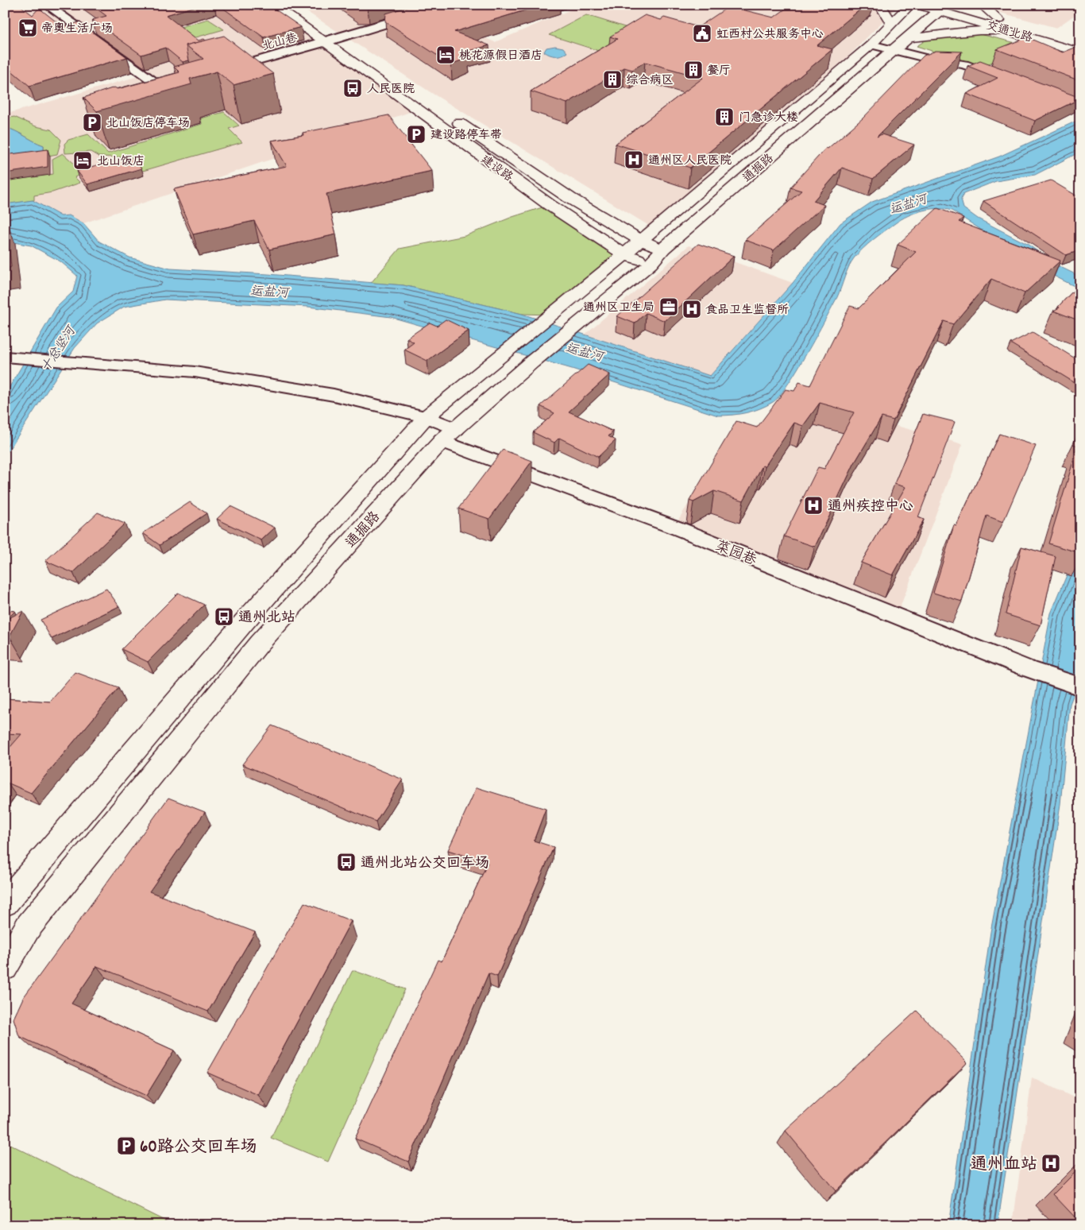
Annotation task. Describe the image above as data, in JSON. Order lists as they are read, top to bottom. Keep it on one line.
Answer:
{"streets":{"main road":["交通北路","建设路","通掘路"],"street":["北山巷","菜园巷"]},"crossings":[["交通北路","通掘路"],["北山巷","建设路"],["建设路","通掘路"],["通掘路","菜园巷"]],"water":["运盐河","十总竖河"],"places":{"supermarket":["帝奥生活广场"],"public building":["虹西村公共服务中心"],"hotel":["桃花源假日酒店","北山饭店"],"building":["餐厅","综合病区","门急诊大楼"],"bus stop":["人民医院","通州北站","通州北站公交回车场"],"parking":["北山饭店停车场","建设路停车带","60路公交回车场"],"hospital":["通州区人民医院","食品卫生监督所","通州疾控中心","通州血站"],"office":["通州区卫生局"]}}
